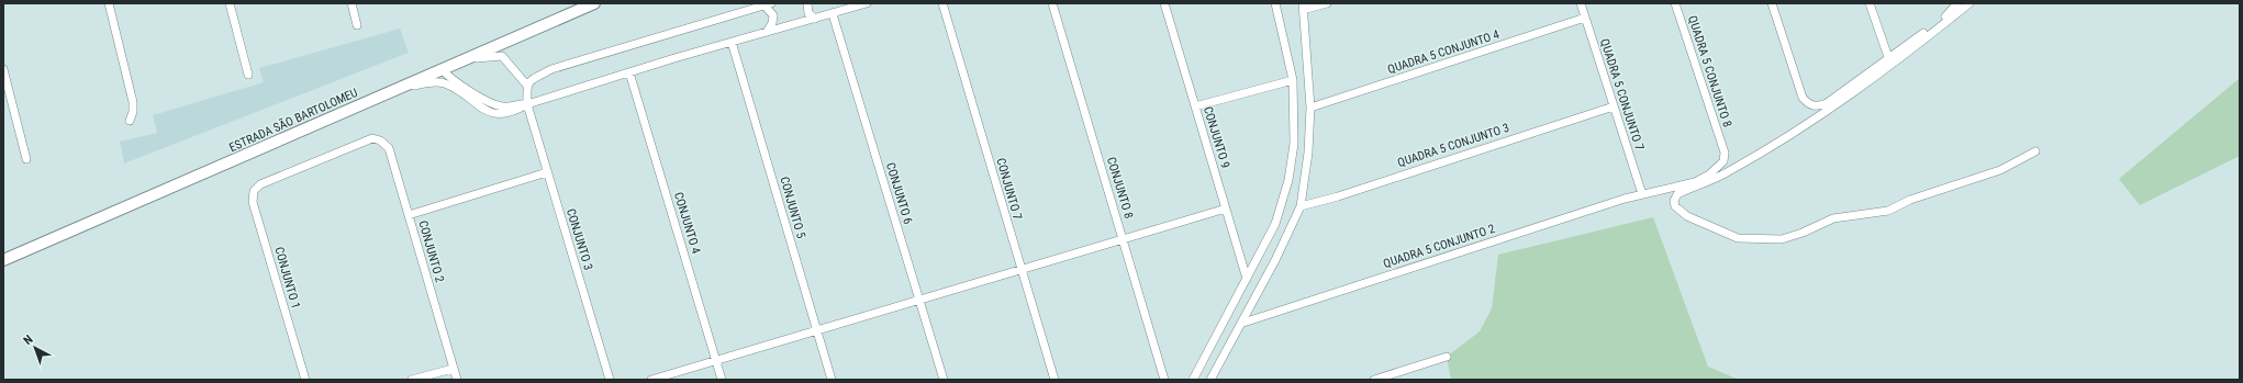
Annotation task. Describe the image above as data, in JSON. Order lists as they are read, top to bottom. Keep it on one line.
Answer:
{"streets":{"street":["QUADRA 5 CONJUNTO 4","QUADRA 5 CONJUNTO 8","QUADRA 5 CONJUNTO 7","ESTRADA SÃO BARTOLOMEU","CONJUNTO 9","QUADRA 5 CONJUNTO 3","CONJUNTO 8","CONJUNTO 7","CONJUNTO 6","CONJUNTO 5","CONJUNTO 4","CONJUNTO 3","QUADRA 5 CONJUNTO 2","CONJUNTO 2","CONJUNTO 1"]},"crossings":[["QUADRA 5 CONJUNTO 4","QUADRA 5 CONJUNTO 7"],["QUADRA 5 CONJUNTO 8","QUADRA 5 CONJUNTO 2"],["QUADRA 5 CONJUNTO 7","QUADRA 5 CONJUNTO 3"],["QUADRA 5 CONJUNTO 7","QUADRA 5 CONJUNTO 2"],["CONJUNTO 2","CONJUNTO 1"]],"north":"top left"}
